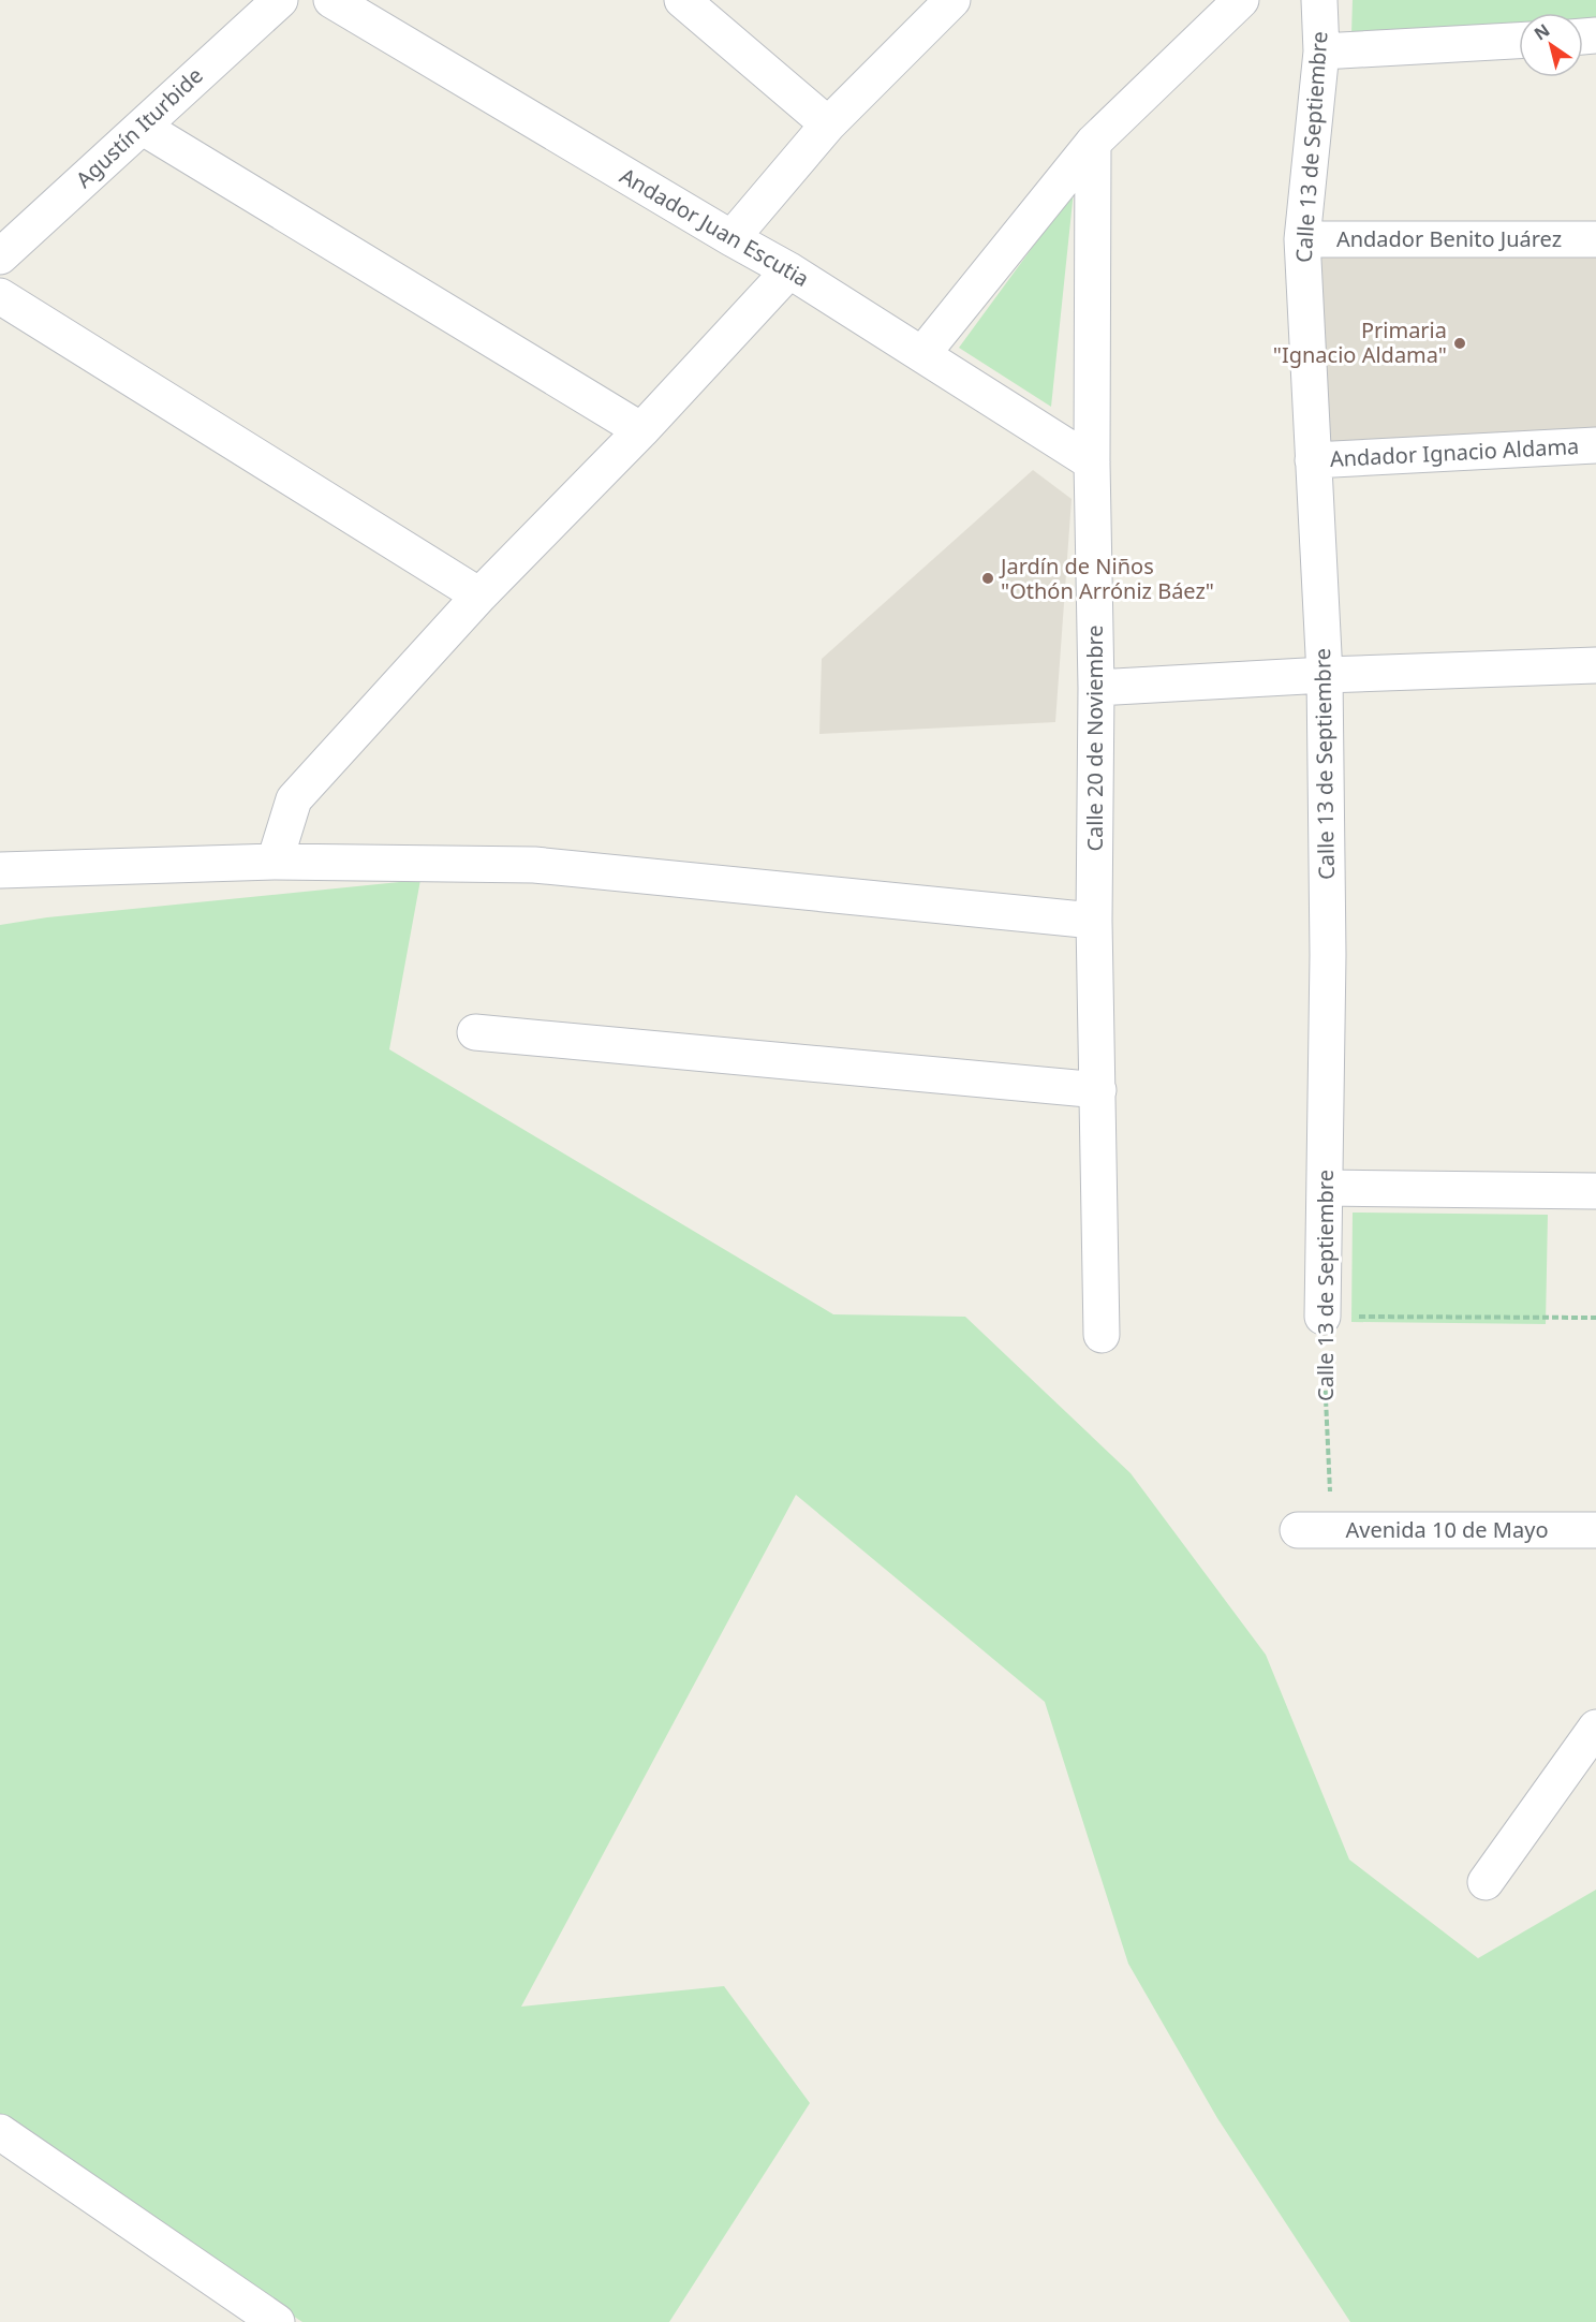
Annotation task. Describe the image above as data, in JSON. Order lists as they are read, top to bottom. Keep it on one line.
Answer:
{"streets":{"street":["Agustín Iturbide","Calle 13 de Septiembre","Andador Juan Escutia","Andador Benito Juárez","Andador Ignacio Aldama","Calle 20 de Noviembre","Avenida 10 de Mayo"]},"crossings":[["Calle 13 de Septiembre","Andador Benito Juárez"],["Calle 13 de Septiembre","Andador Ignacio Aldama"],["Calle 13 de Septiembre","Avenida 10 de Mayo"],["Andador Juan Escutia","Calle 20 de Noviembre"]],"places":["Primaria \"Ignacio Aldama\"","Jardín de Niños \"Othón Arróniz Báez\""],"north":"top left"}
